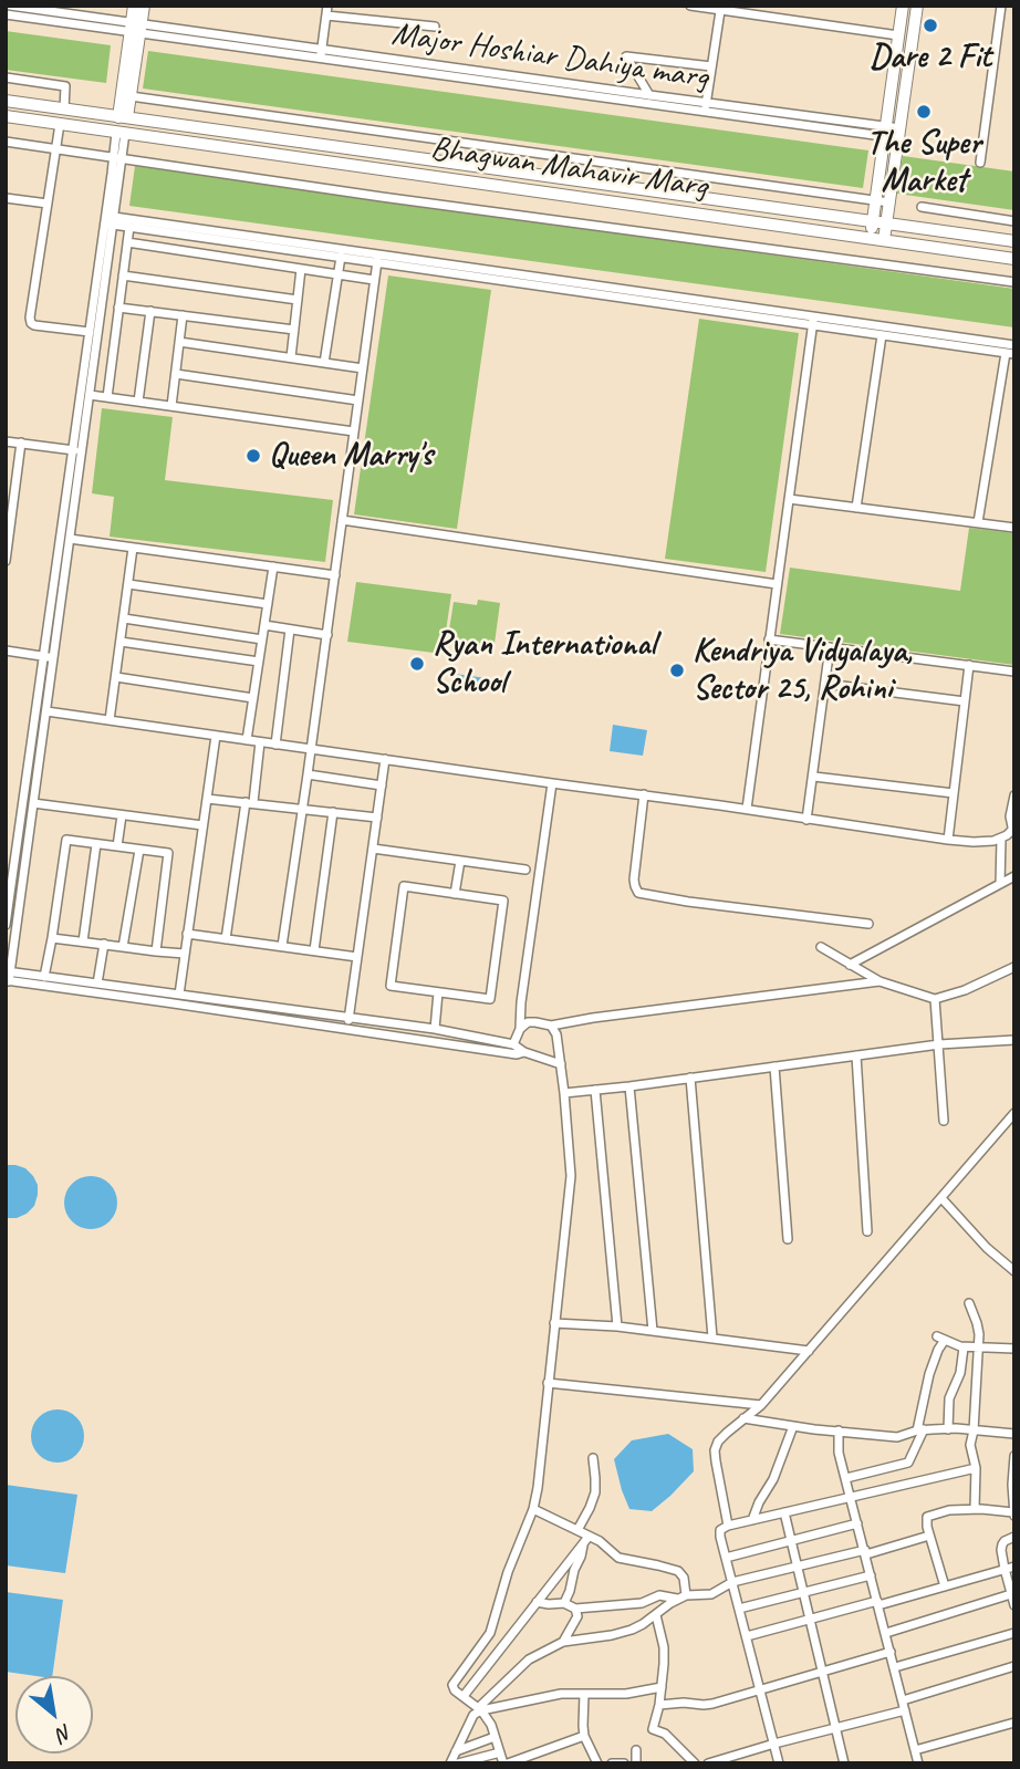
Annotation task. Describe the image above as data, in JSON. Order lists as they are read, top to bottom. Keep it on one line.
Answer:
{"streets":{"main road":["Bhagwan Mahavir Marg"],"street":["Major Hoshiar Dahiya marg"]},"places":["Dare 2 Fit","The Super Market","Queen Marry's","Ryan International School","Kendriya Vidyalaya, Sector 25, Rohini"],"north":"bottom right"}
